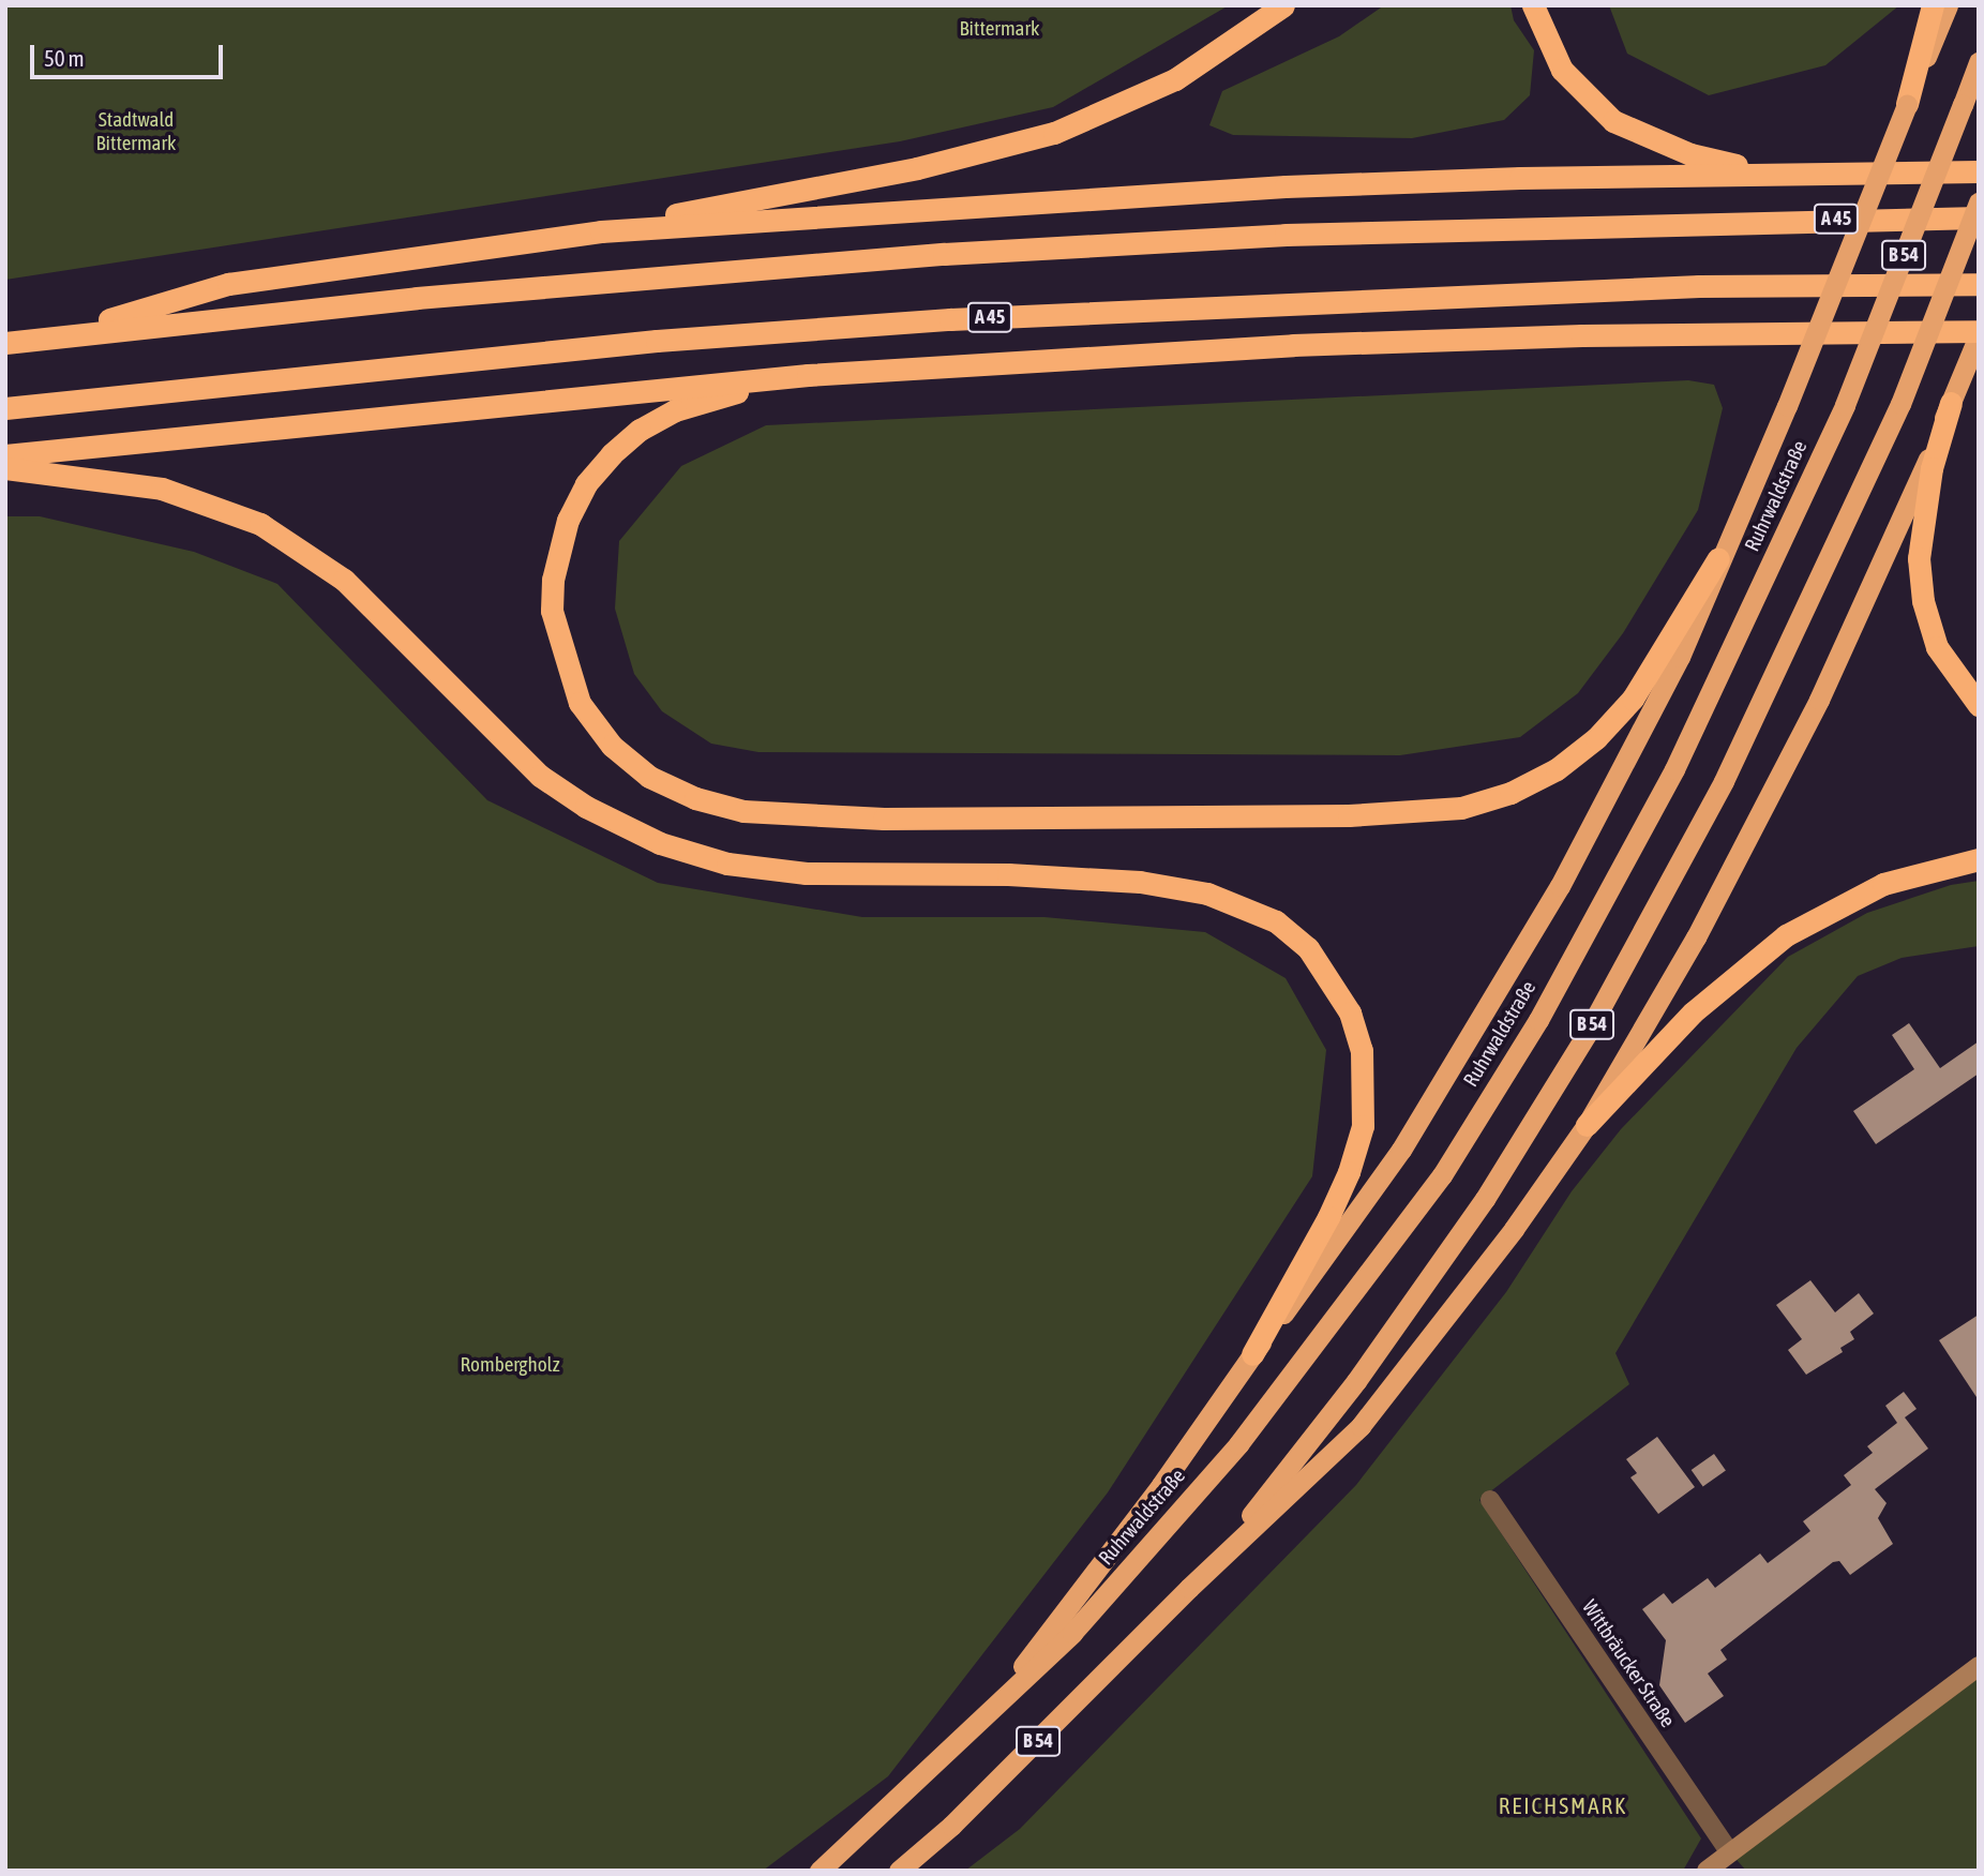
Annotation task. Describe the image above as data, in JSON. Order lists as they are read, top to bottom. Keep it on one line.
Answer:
{"streets":{"highway":["A 45","B 54","Ruhrwaldstraße"],"street":["Wittbräucker Straße"]},"districts":["REICHSMARK"],"parks":["Bittermark","Stadtwald Bittermark","Rombergholz"],"scale_bar":"50 m"}
